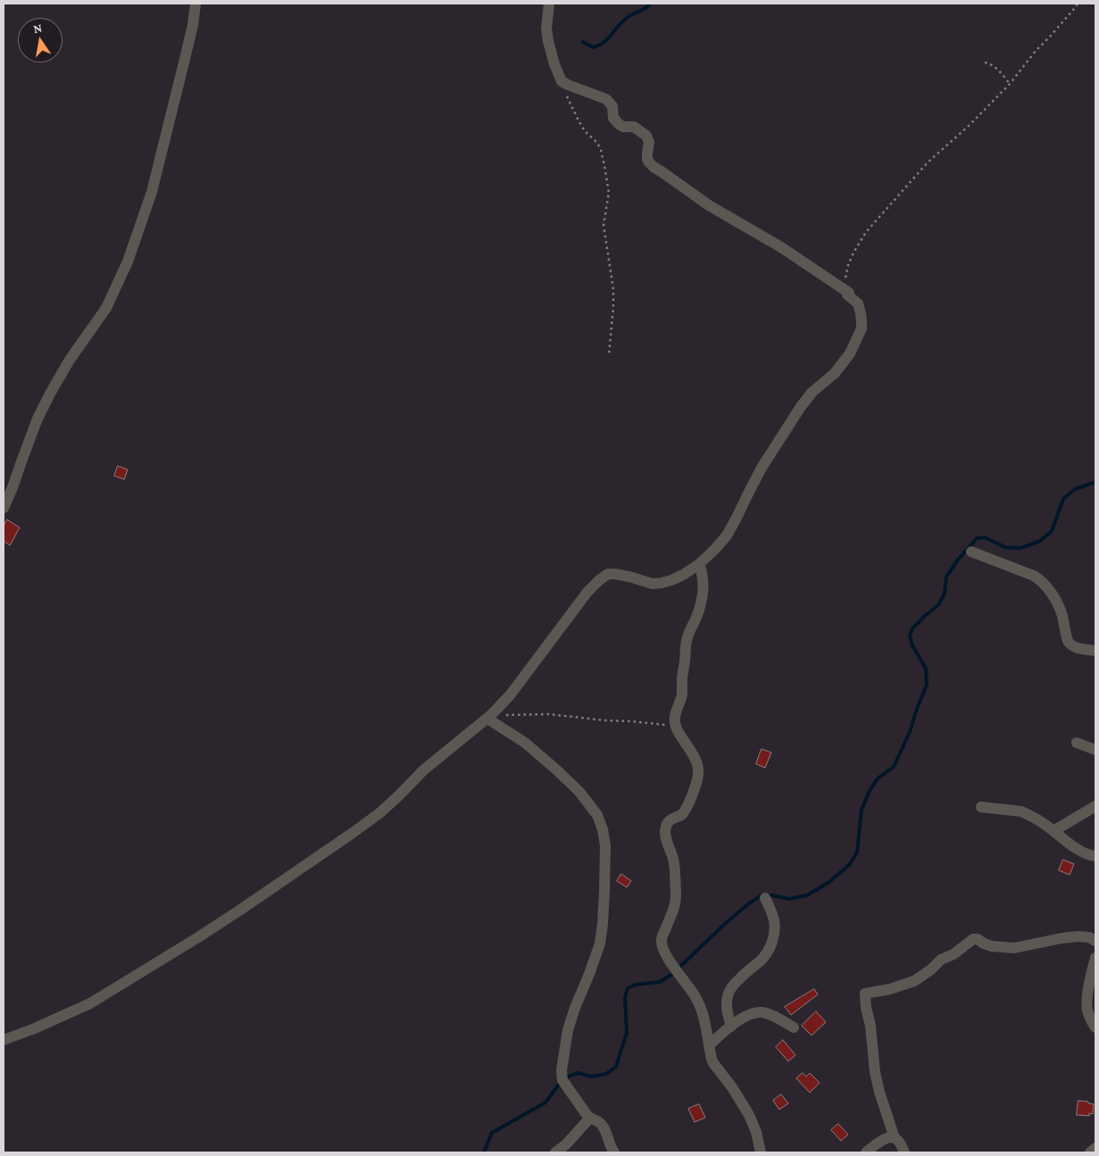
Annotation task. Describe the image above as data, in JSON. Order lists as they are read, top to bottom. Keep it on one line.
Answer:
{"north":"top"}
